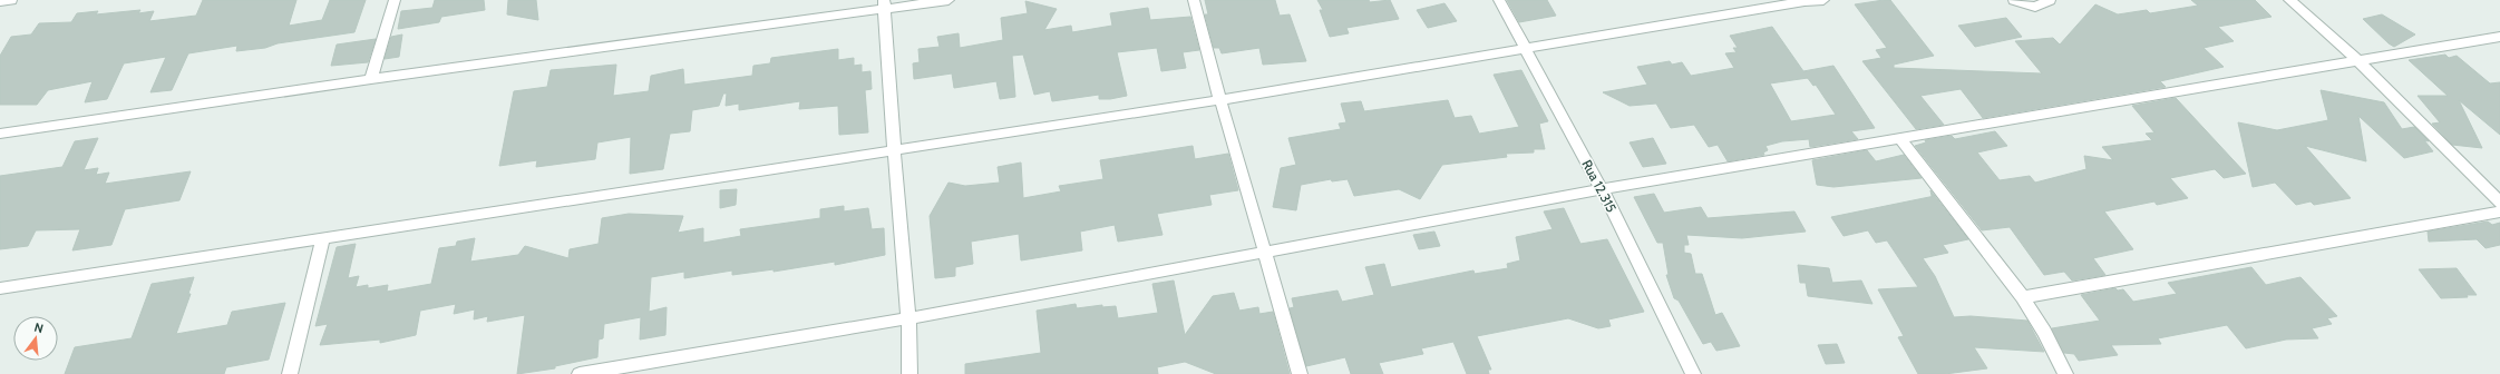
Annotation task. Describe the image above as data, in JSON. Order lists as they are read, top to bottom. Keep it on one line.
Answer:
{"streets":{"street":["Rua 12.315"]},"north":"top"}
